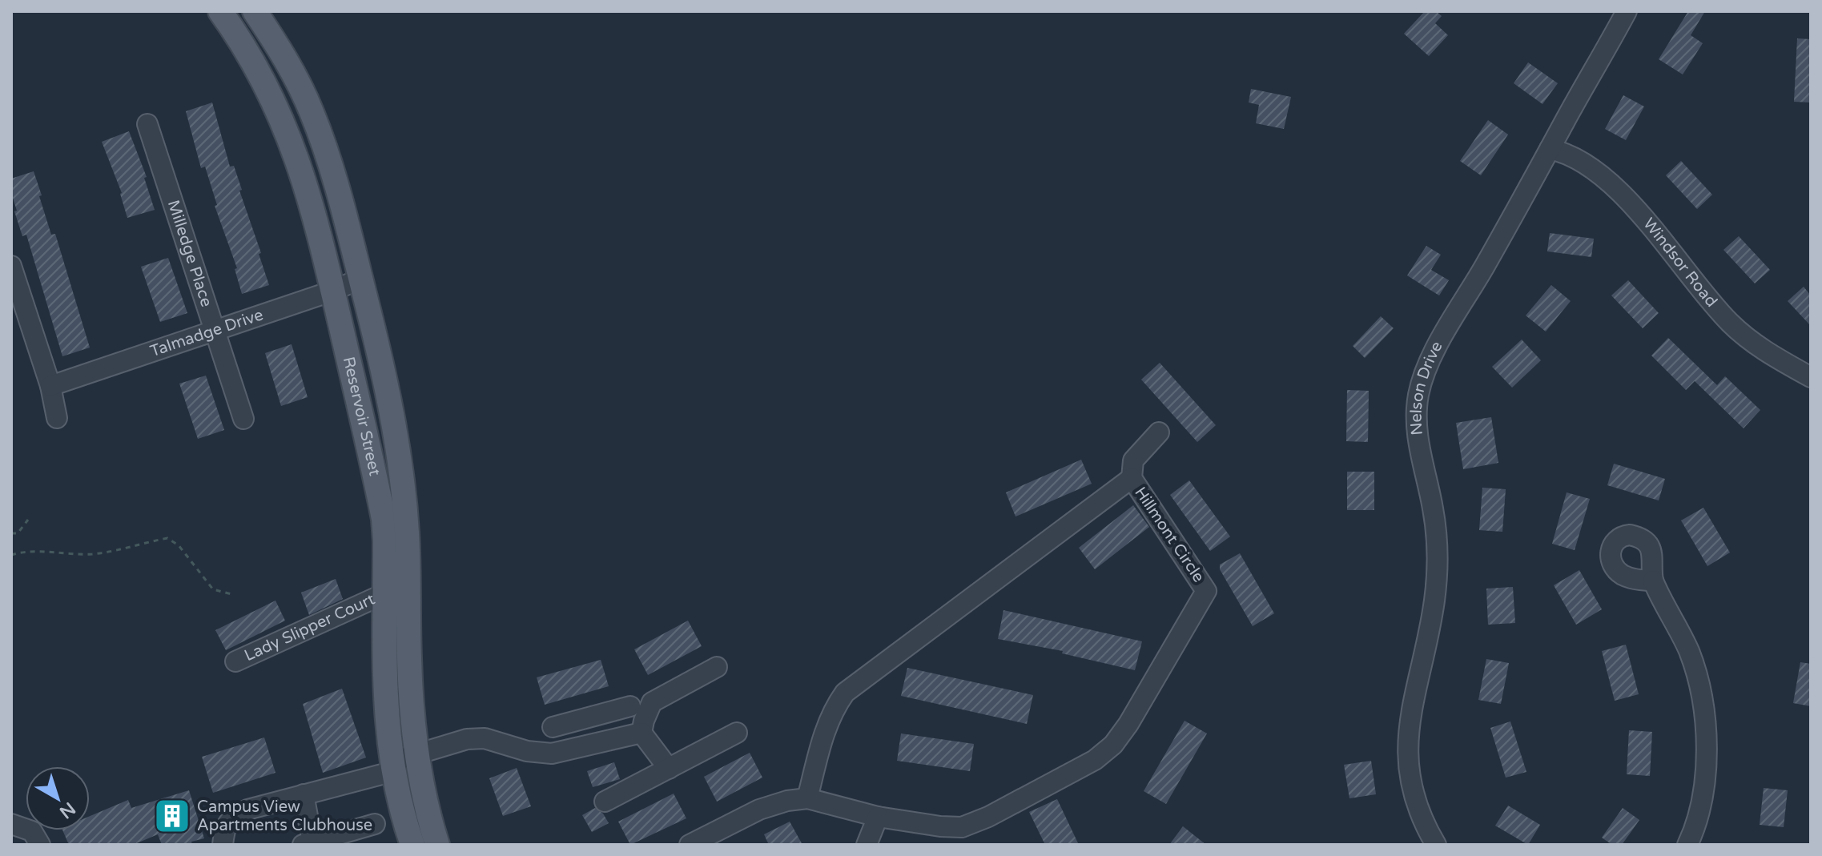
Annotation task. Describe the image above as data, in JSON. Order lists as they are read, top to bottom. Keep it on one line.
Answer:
{"streets":{"main road":["Reservoir Street"],"street":["Milledge Place","Windsor Road","Talmadge Drive","Nelson Drive","Hillmont Circle","Lady Slipper Court"]},"crossings":[["Milledge Place","Talmadge Drive"],["Windsor Road","Nelson Drive"],["Talmadge Drive","Reservoir Street"],["Reservoir Street","Lady Slipper Court"]],"places":{"building":["Campus View Apartments Clubhouse"]},"north":"bottom right"}
